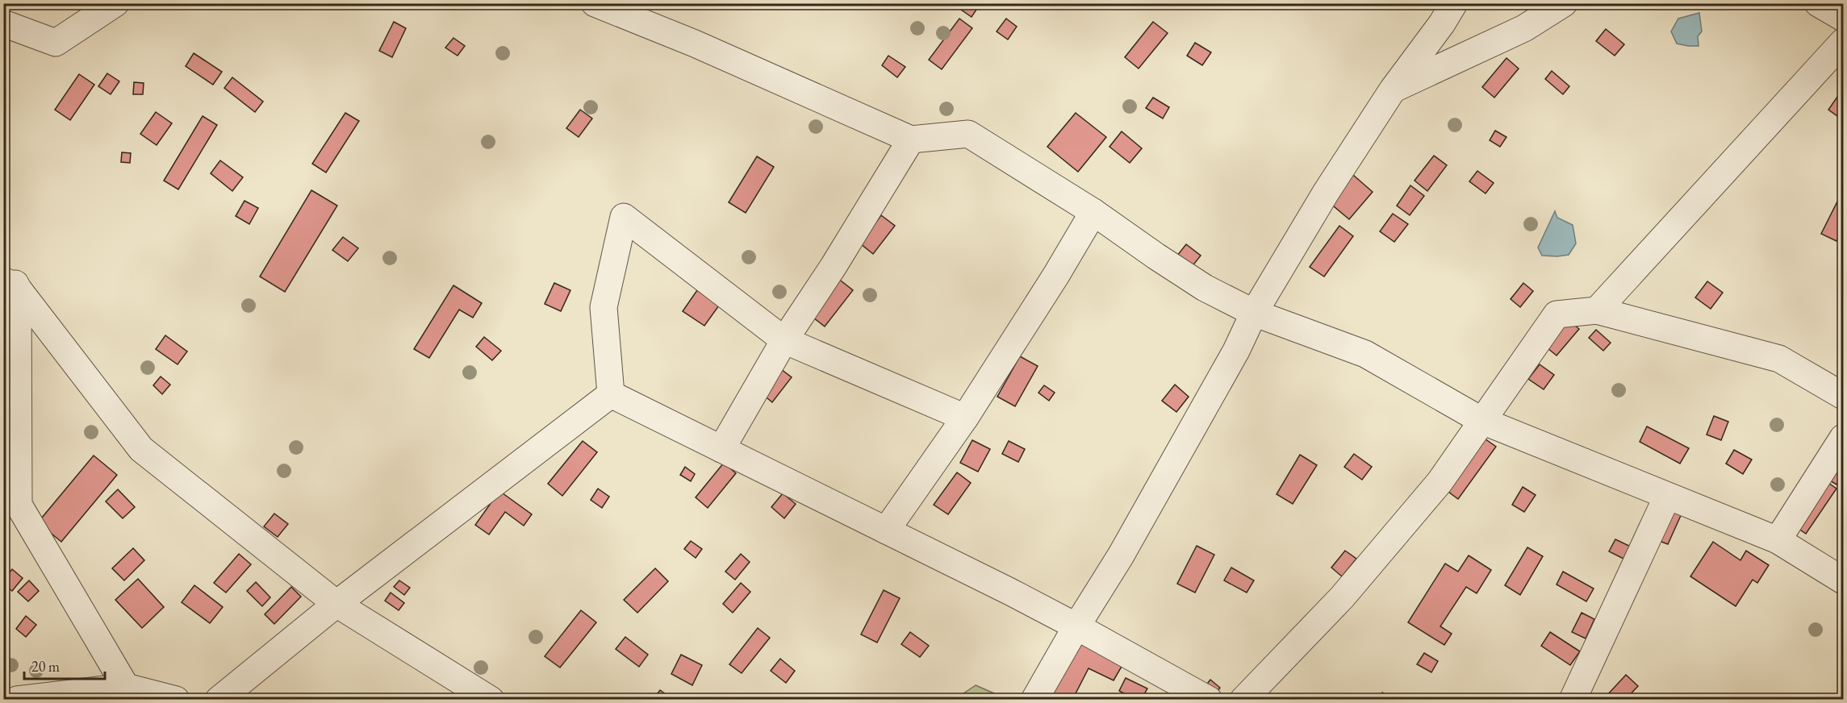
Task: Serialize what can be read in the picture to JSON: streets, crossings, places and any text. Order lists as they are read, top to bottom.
{
  "scale_bar": "20 m"
}
